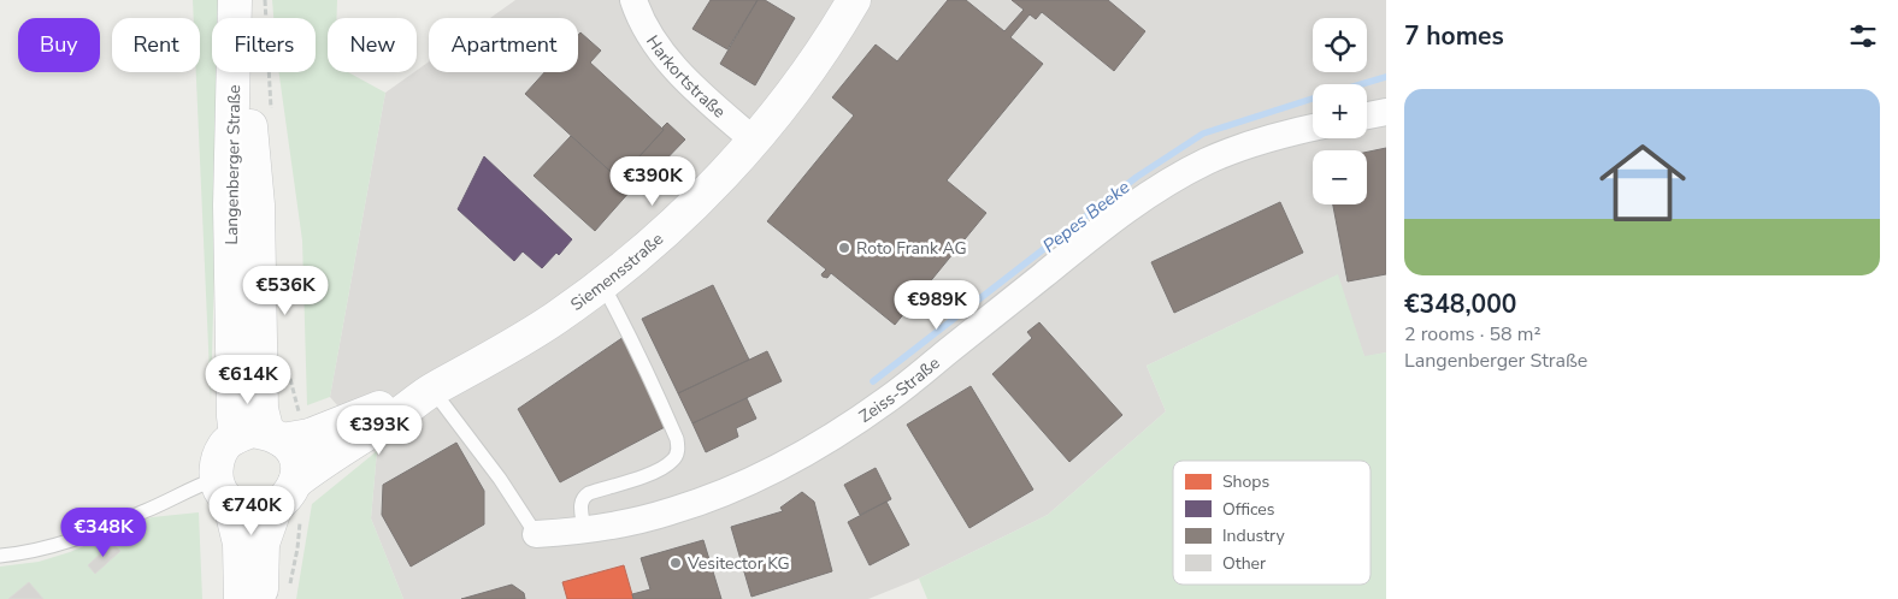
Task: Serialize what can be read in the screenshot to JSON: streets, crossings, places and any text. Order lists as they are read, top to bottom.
{
  "streets": {
    "main road": ["Langenberger Straße", "Siemensstraße"],
    "street": ["Harkortstraße", "Zeiss-Straße"]
  },
  "crossings": [
    ["Harkortstraße", "Siemensstraße"],
    ["Langenberger Straße", "Siemensstraße"]
  ],
  "water": ["Pepes Beeke"],
  "places": ["Roto Frank AG", "Vesitector KG"],
  "legend": [
    "Shops",
    "Offices",
    "Industry",
    "Other"
  ],
  "page": {
    "heading": "7 homes",
    "map_buttons": ["+", "−"],
    "chip": [
      "Buy",
      "Rent",
      "Filters",
      "New",
      "Apartment"
    ],
    "list": [
      {
        "name": "€348,000",
        "note": "2 rooms · 58 m² · Langenberger Straße"
      }
    ],
    "price": [
      "€390K",
      "€536K",
      "€989K",
      "€614K",
      "€393K",
      "€740K",
      "€348K"
    ]
  }
}
